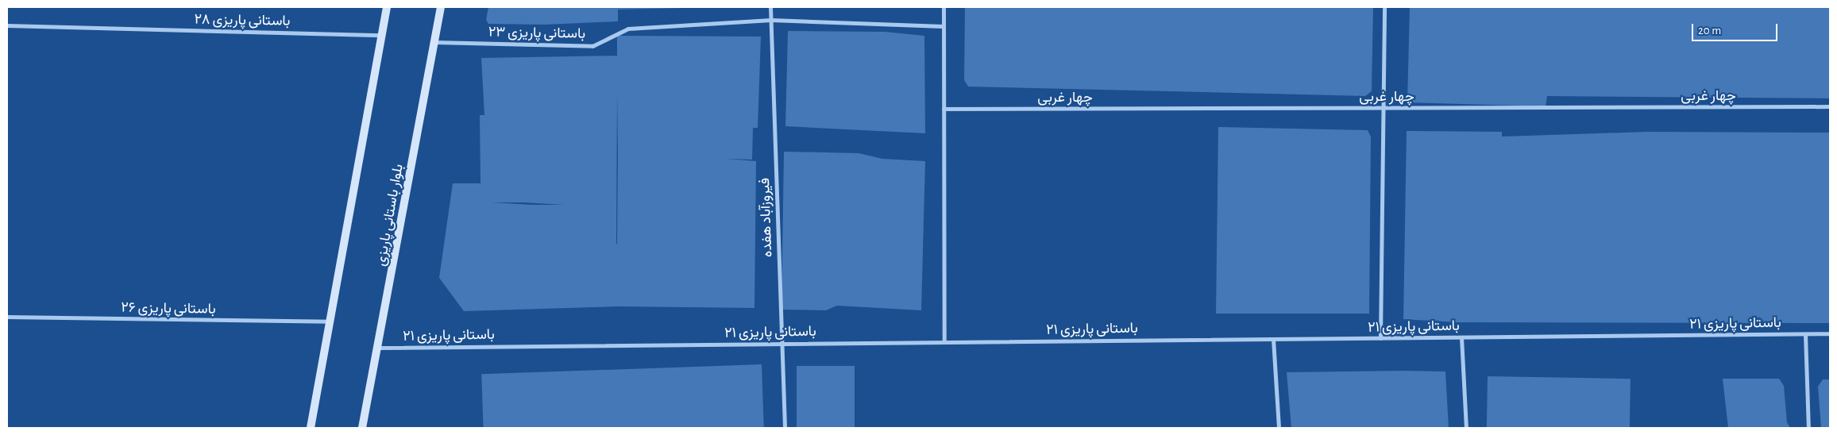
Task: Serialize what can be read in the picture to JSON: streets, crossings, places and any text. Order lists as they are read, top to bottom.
{
  "streets": {
    "main road": ["بلوار باستانی پاریزی"],
    "street": [
      "باستانی پاریزی ۲۸",
      "باستانی پاریزی ۲۳",
      "چهار غربی",
      "فیروزآباد هفده",
      "باستانی پاریزی ۲۶",
      "باستانی پاریزی ۲۱"
    ]
  },
  "crossings": [
    ["باستانی پاریزی ۲۳", "بلوار باستانی پاریزی"],
    ["باستانی پاریزی ۲۳", "فیروزآباد هفده"],
    ["بلوار باستانی پاریزی", "باستانی پاریزی ۲۱"],
    ["فیروزآباد هفده", "باستانی پاریزی ۲۱"]
  ],
  "scale_bar": "20 m"
}
